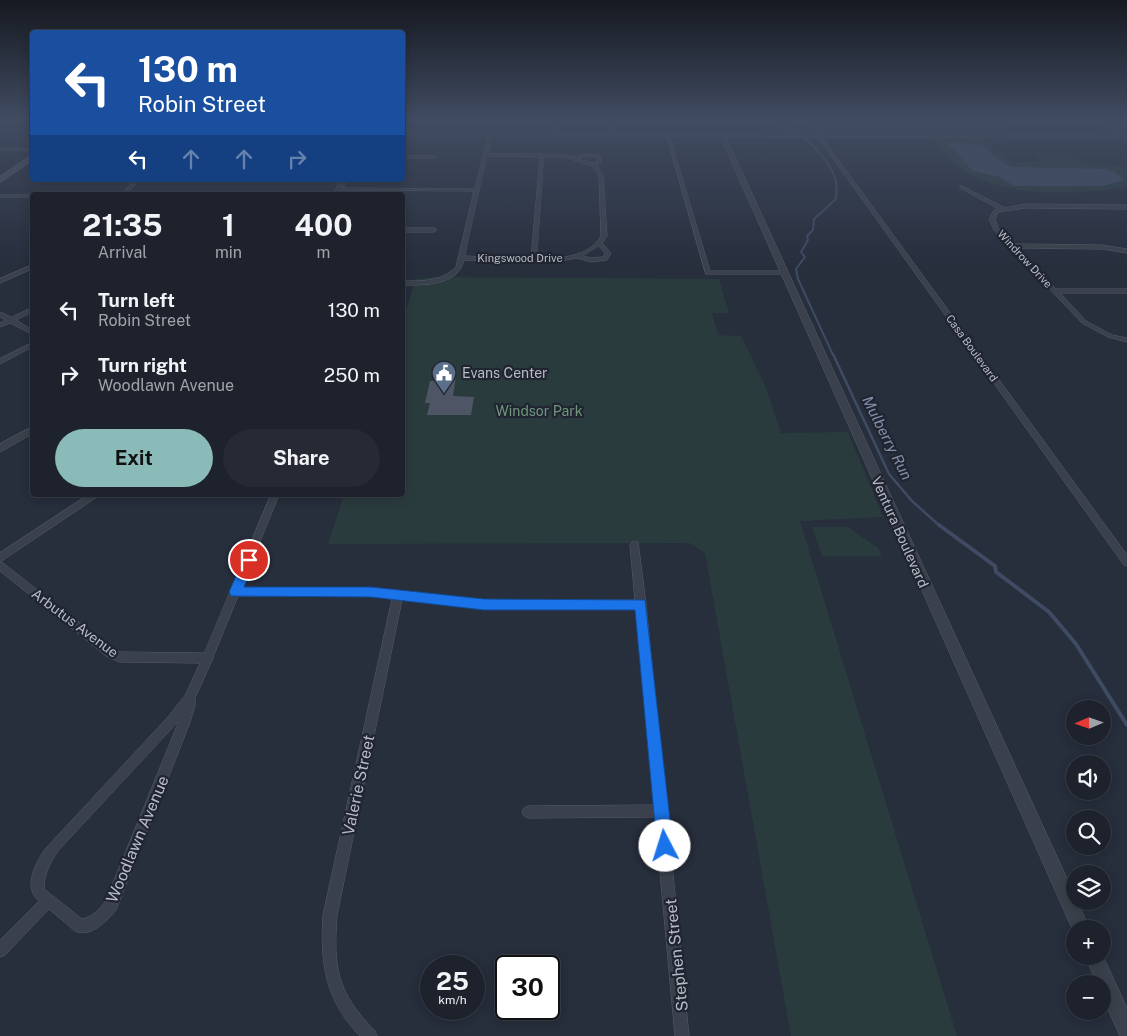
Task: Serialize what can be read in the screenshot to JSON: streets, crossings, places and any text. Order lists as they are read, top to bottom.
{
  "streets": {
    "street": [
      "Kingswood Drive",
      "Windrow Drive",
      "Casa Boulevard",
      "Ventura Boulevard",
      "Arbutus Avenue",
      "Valerie Street",
      "Woodlawn Avenue",
      "Stephen Street"
    ]
  },
  "crossings": [
    ["Arbutus Avenue", "Woodlawn Avenue"]
  ],
  "water": ["Mulberry Run"],
  "parks": ["Windsor Park"],
  "places": {
    "public building": ["Evans Center"]
  },
  "north": "left",
  "page": {
    "turn": ["130 m", "Robin Street"],
    "eta": [
      "21:35",
      "Arrival",
      "1",
      "min",
      "400",
      "m"
    ],
    "list": [
      {
        "name": "Turn left",
        "note": "Robin Street",
        "value": "130 m"
      },
      {
        "name": "Turn right",
        "note": "Woodlawn Avenue",
        "value": "250 m"
      }
    ],
    "buttons": ["Exit", "Share"],
    "map_buttons": ["+", "−"],
    "speed": "25 km/h",
    "limit": "30"
  }
}
